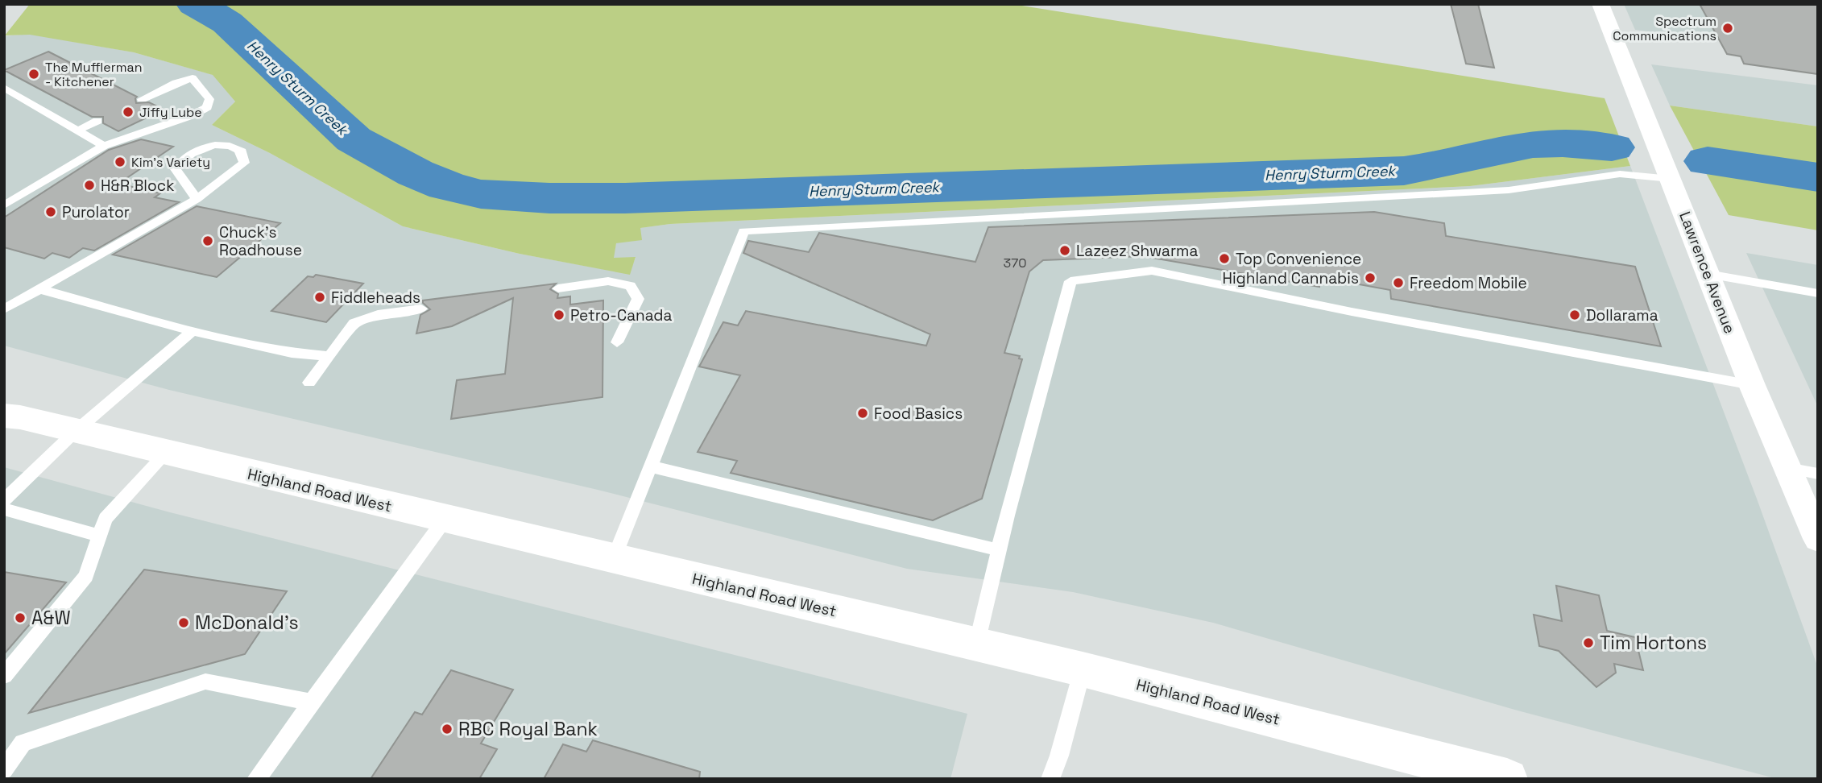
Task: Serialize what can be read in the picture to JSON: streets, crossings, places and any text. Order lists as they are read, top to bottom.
{
  "streets": {
    "main road": ["Highland Road West"],
    "street": ["Lawrence Avenue"]
  },
  "water": ["Henry Sturm Creek"],
  "places": [
    "Spectrum Communications",
    "The Mufflerman - Kitchener",
    "Jiffy Lube",
    "Kim's Variety",
    "H&R Block",
    "Purolator",
    "Chuck's Roadhouse",
    "Lazeez Shwarma",
    "Top Convenience",
    "Highland Cannabis",
    "Freedom Mobile",
    "Fiddleheads",
    "Petro-Canada",
    "Dollarama",
    "Food Basics",
    "A&W",
    "McDonald's",
    "Tim Hortons",
    "RBC Royal Bank"
  ],
  "house_numbers": ["370"]
}
